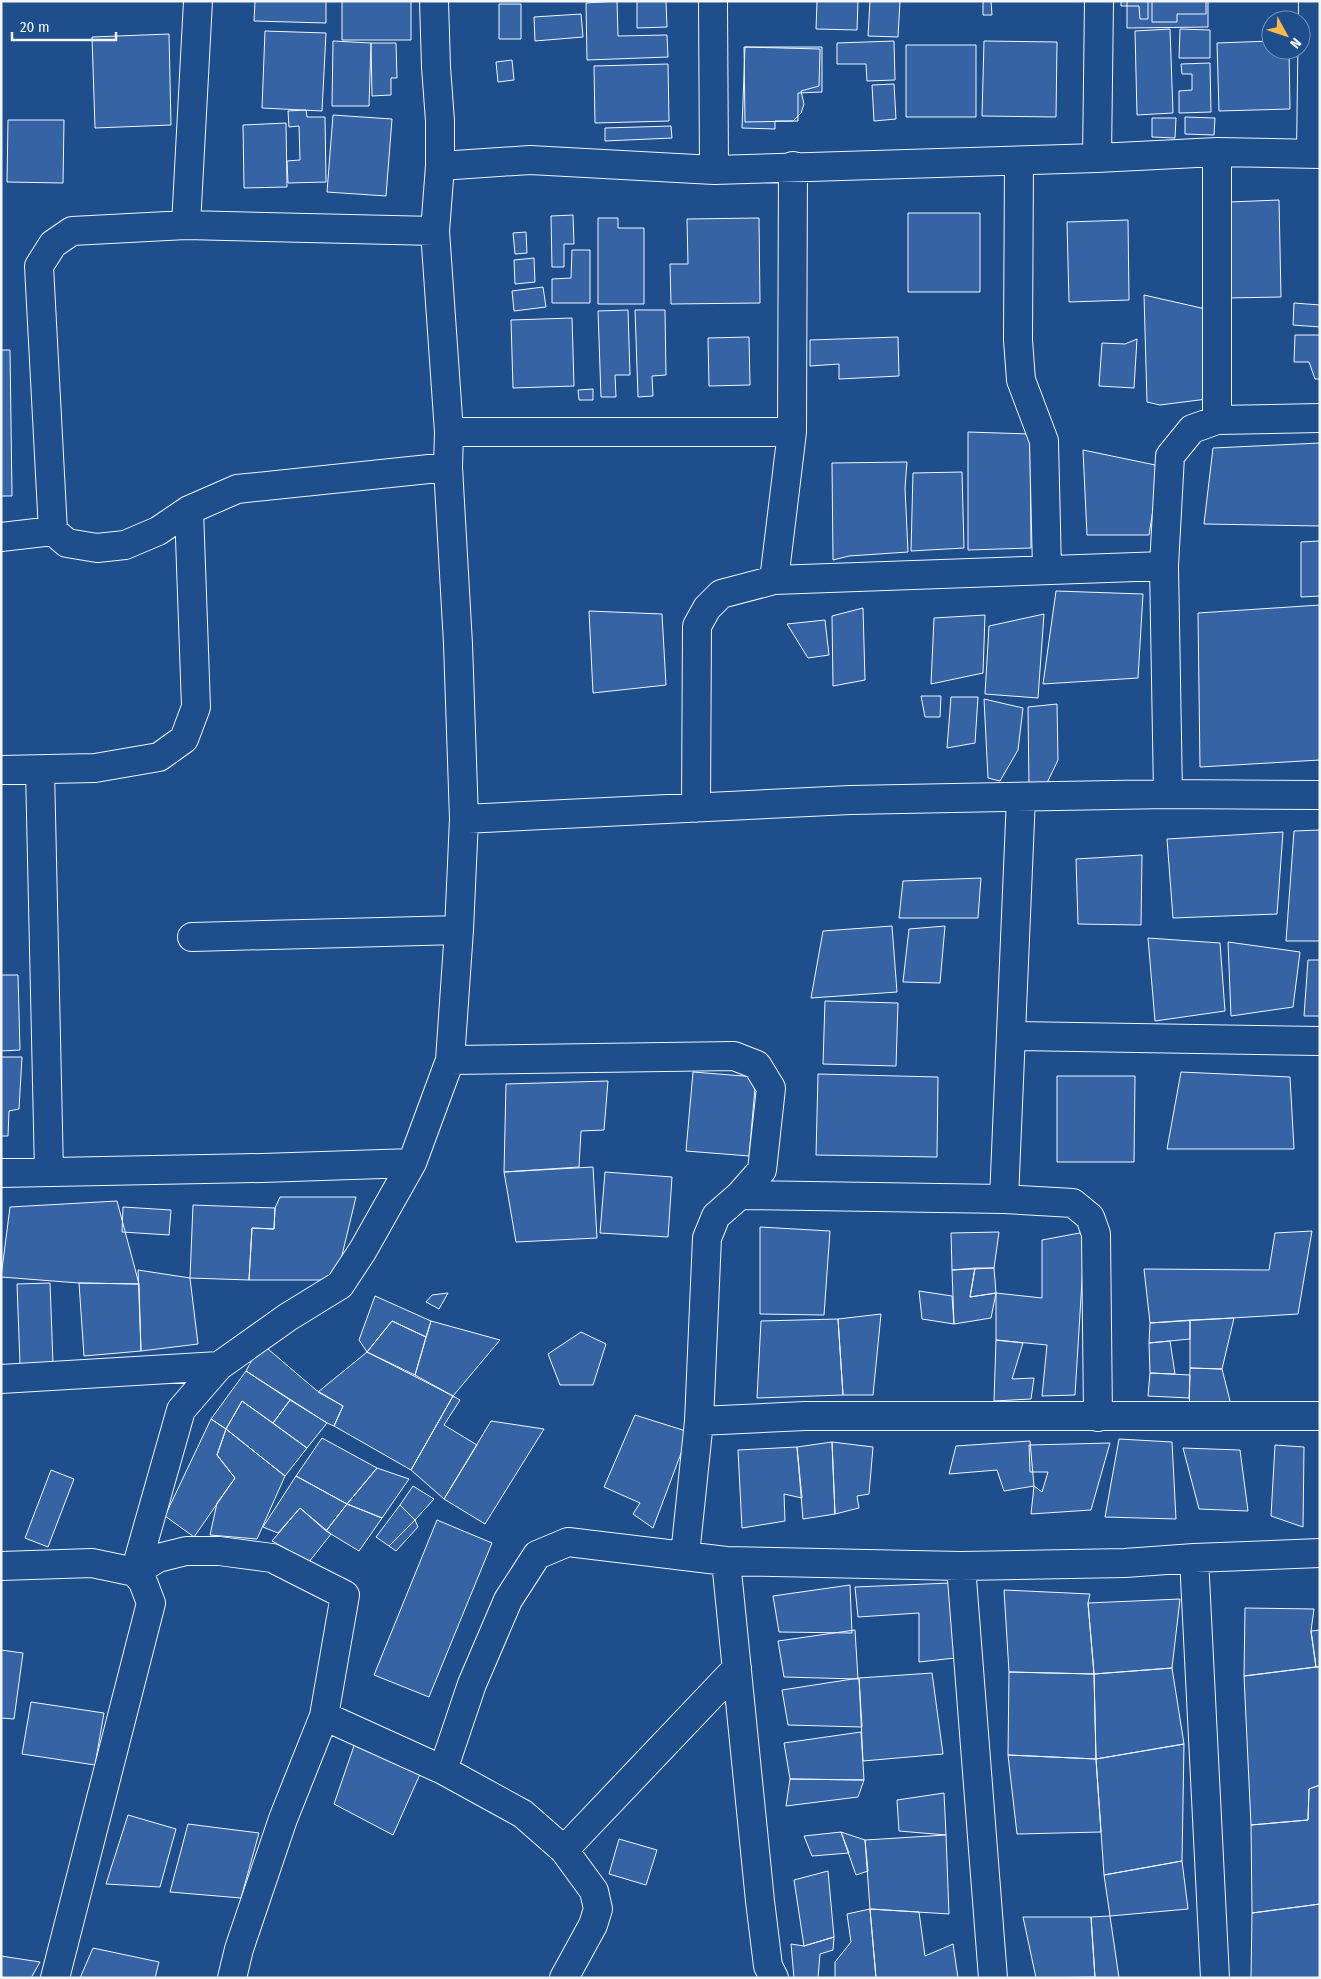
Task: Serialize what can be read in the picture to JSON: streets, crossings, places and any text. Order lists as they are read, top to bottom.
{
  "scale_bar": "20 m",
  "north": "bottom right"
}
